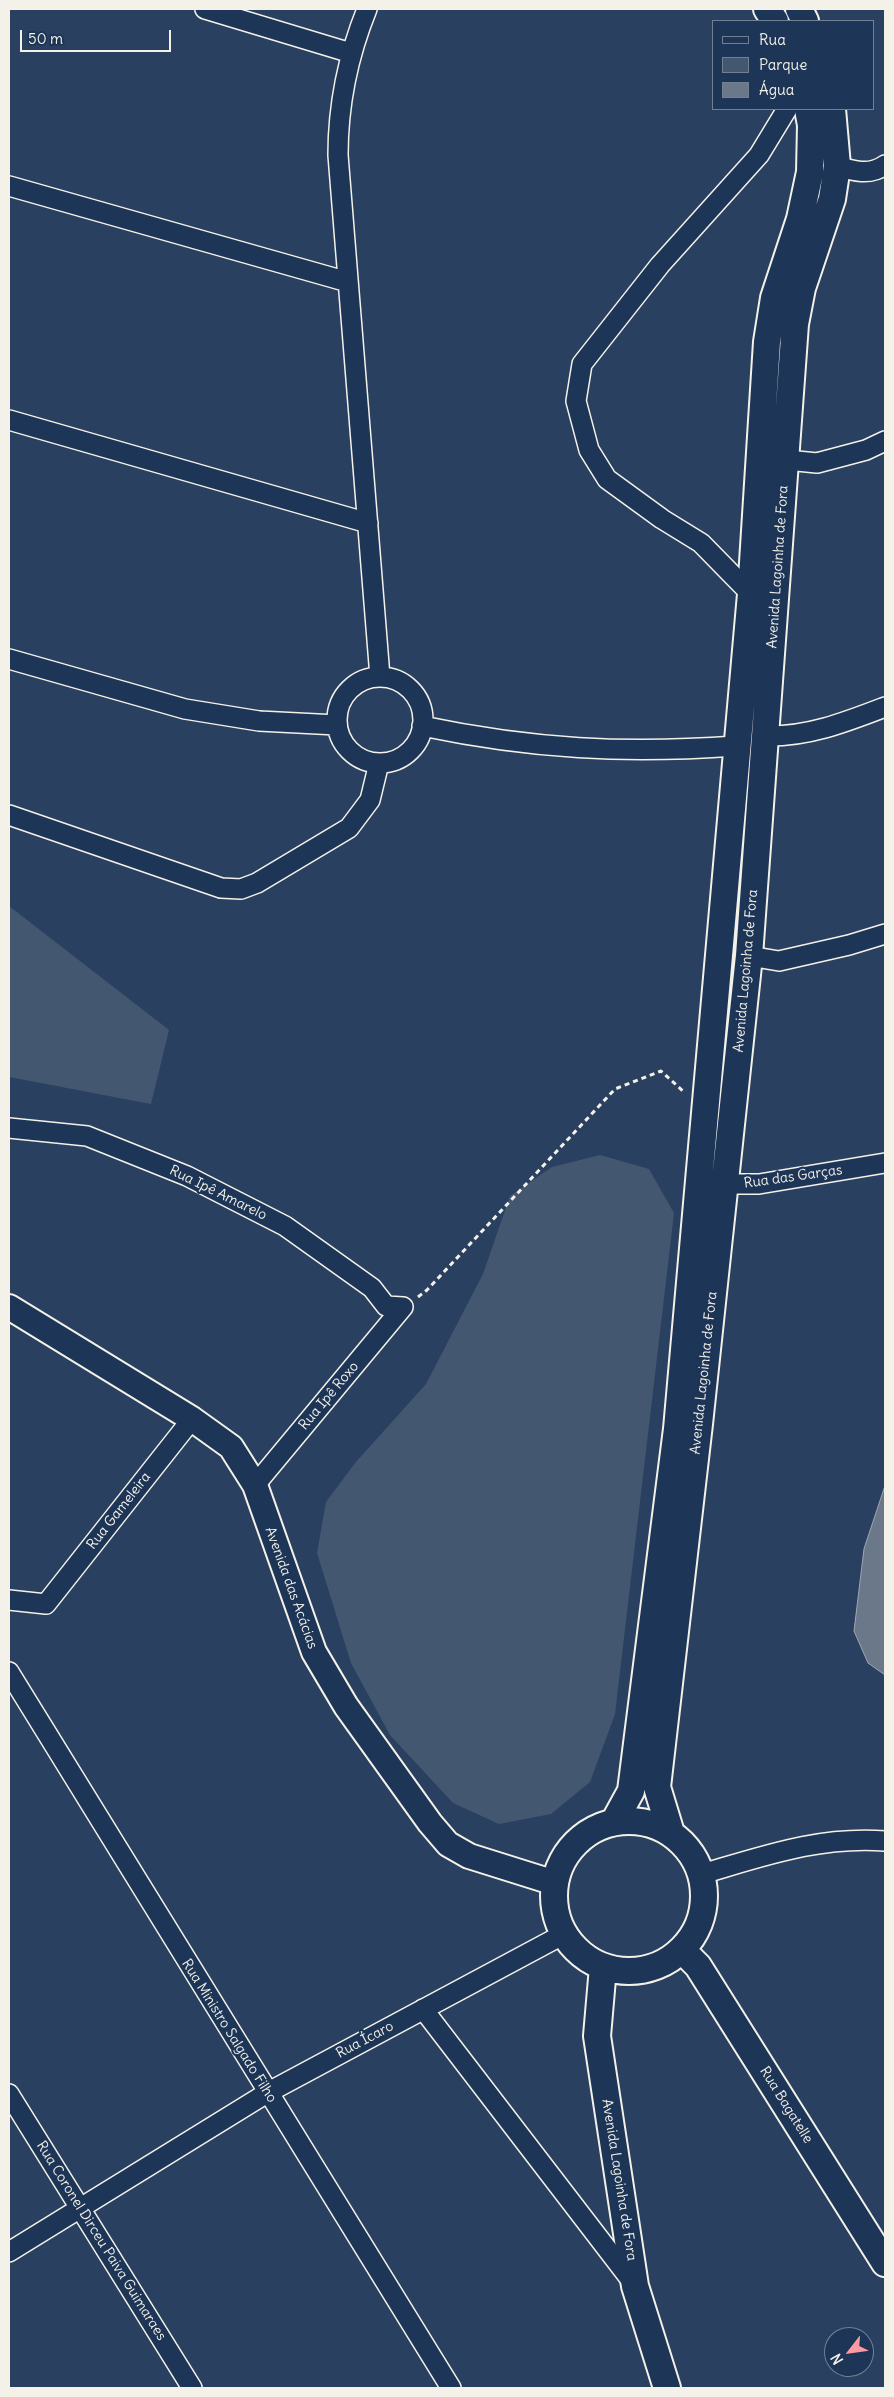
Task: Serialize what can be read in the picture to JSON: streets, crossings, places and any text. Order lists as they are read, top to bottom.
{
  "streets": {
    "main road": ["Avenida Lagoinha de Fora", "Rua Bagatelle"],
    "street": [
      "Rua das Garças",
      "Rua Ipê Amarelo",
      "Rua Ipê Roxo",
      "Rua Gameleira",
      "Avenida das Acácias",
      "Rua Ministro Salgado Filho",
      "Rua Ícaro",
      "Rua Coronel Dirceu Paiva Guimaraes"
    ]
  },
  "crossings": [
    ["Avenida Lagoinha de Fora", "Rua das Garças"],
    ["Avenida Lagoinha de Fora", "Avenida das Acácias"],
    ["Avenida Lagoinha de Fora", "Rua Ícaro"],
    ["Avenida Lagoinha de Fora", "Rua Bagatelle"],
    ["Rua Ipê Amarelo", "Rua Ipê Roxo"],
    ["Rua Ipê Roxo", "Avenida das Acácias"],
    ["Rua Gameleira", "Avenida das Acácias"],
    ["Avenida das Acácias", "Rua Ícaro"],
    ["Avenida das Acácias", "Rua Bagatelle"],
    ["Rua Ministro Salgado Filho", "Rua Ícaro"],
    ["Rua Ícaro", "Rua Bagatelle"],
    ["Rua Ícaro", "Rua Coronel Dirceu Paiva Guimaraes"]
  ],
  "legend": ["Rua", "Parque", "Água"],
  "scale_bar": "50 m",
  "north": "bottom left"
}
